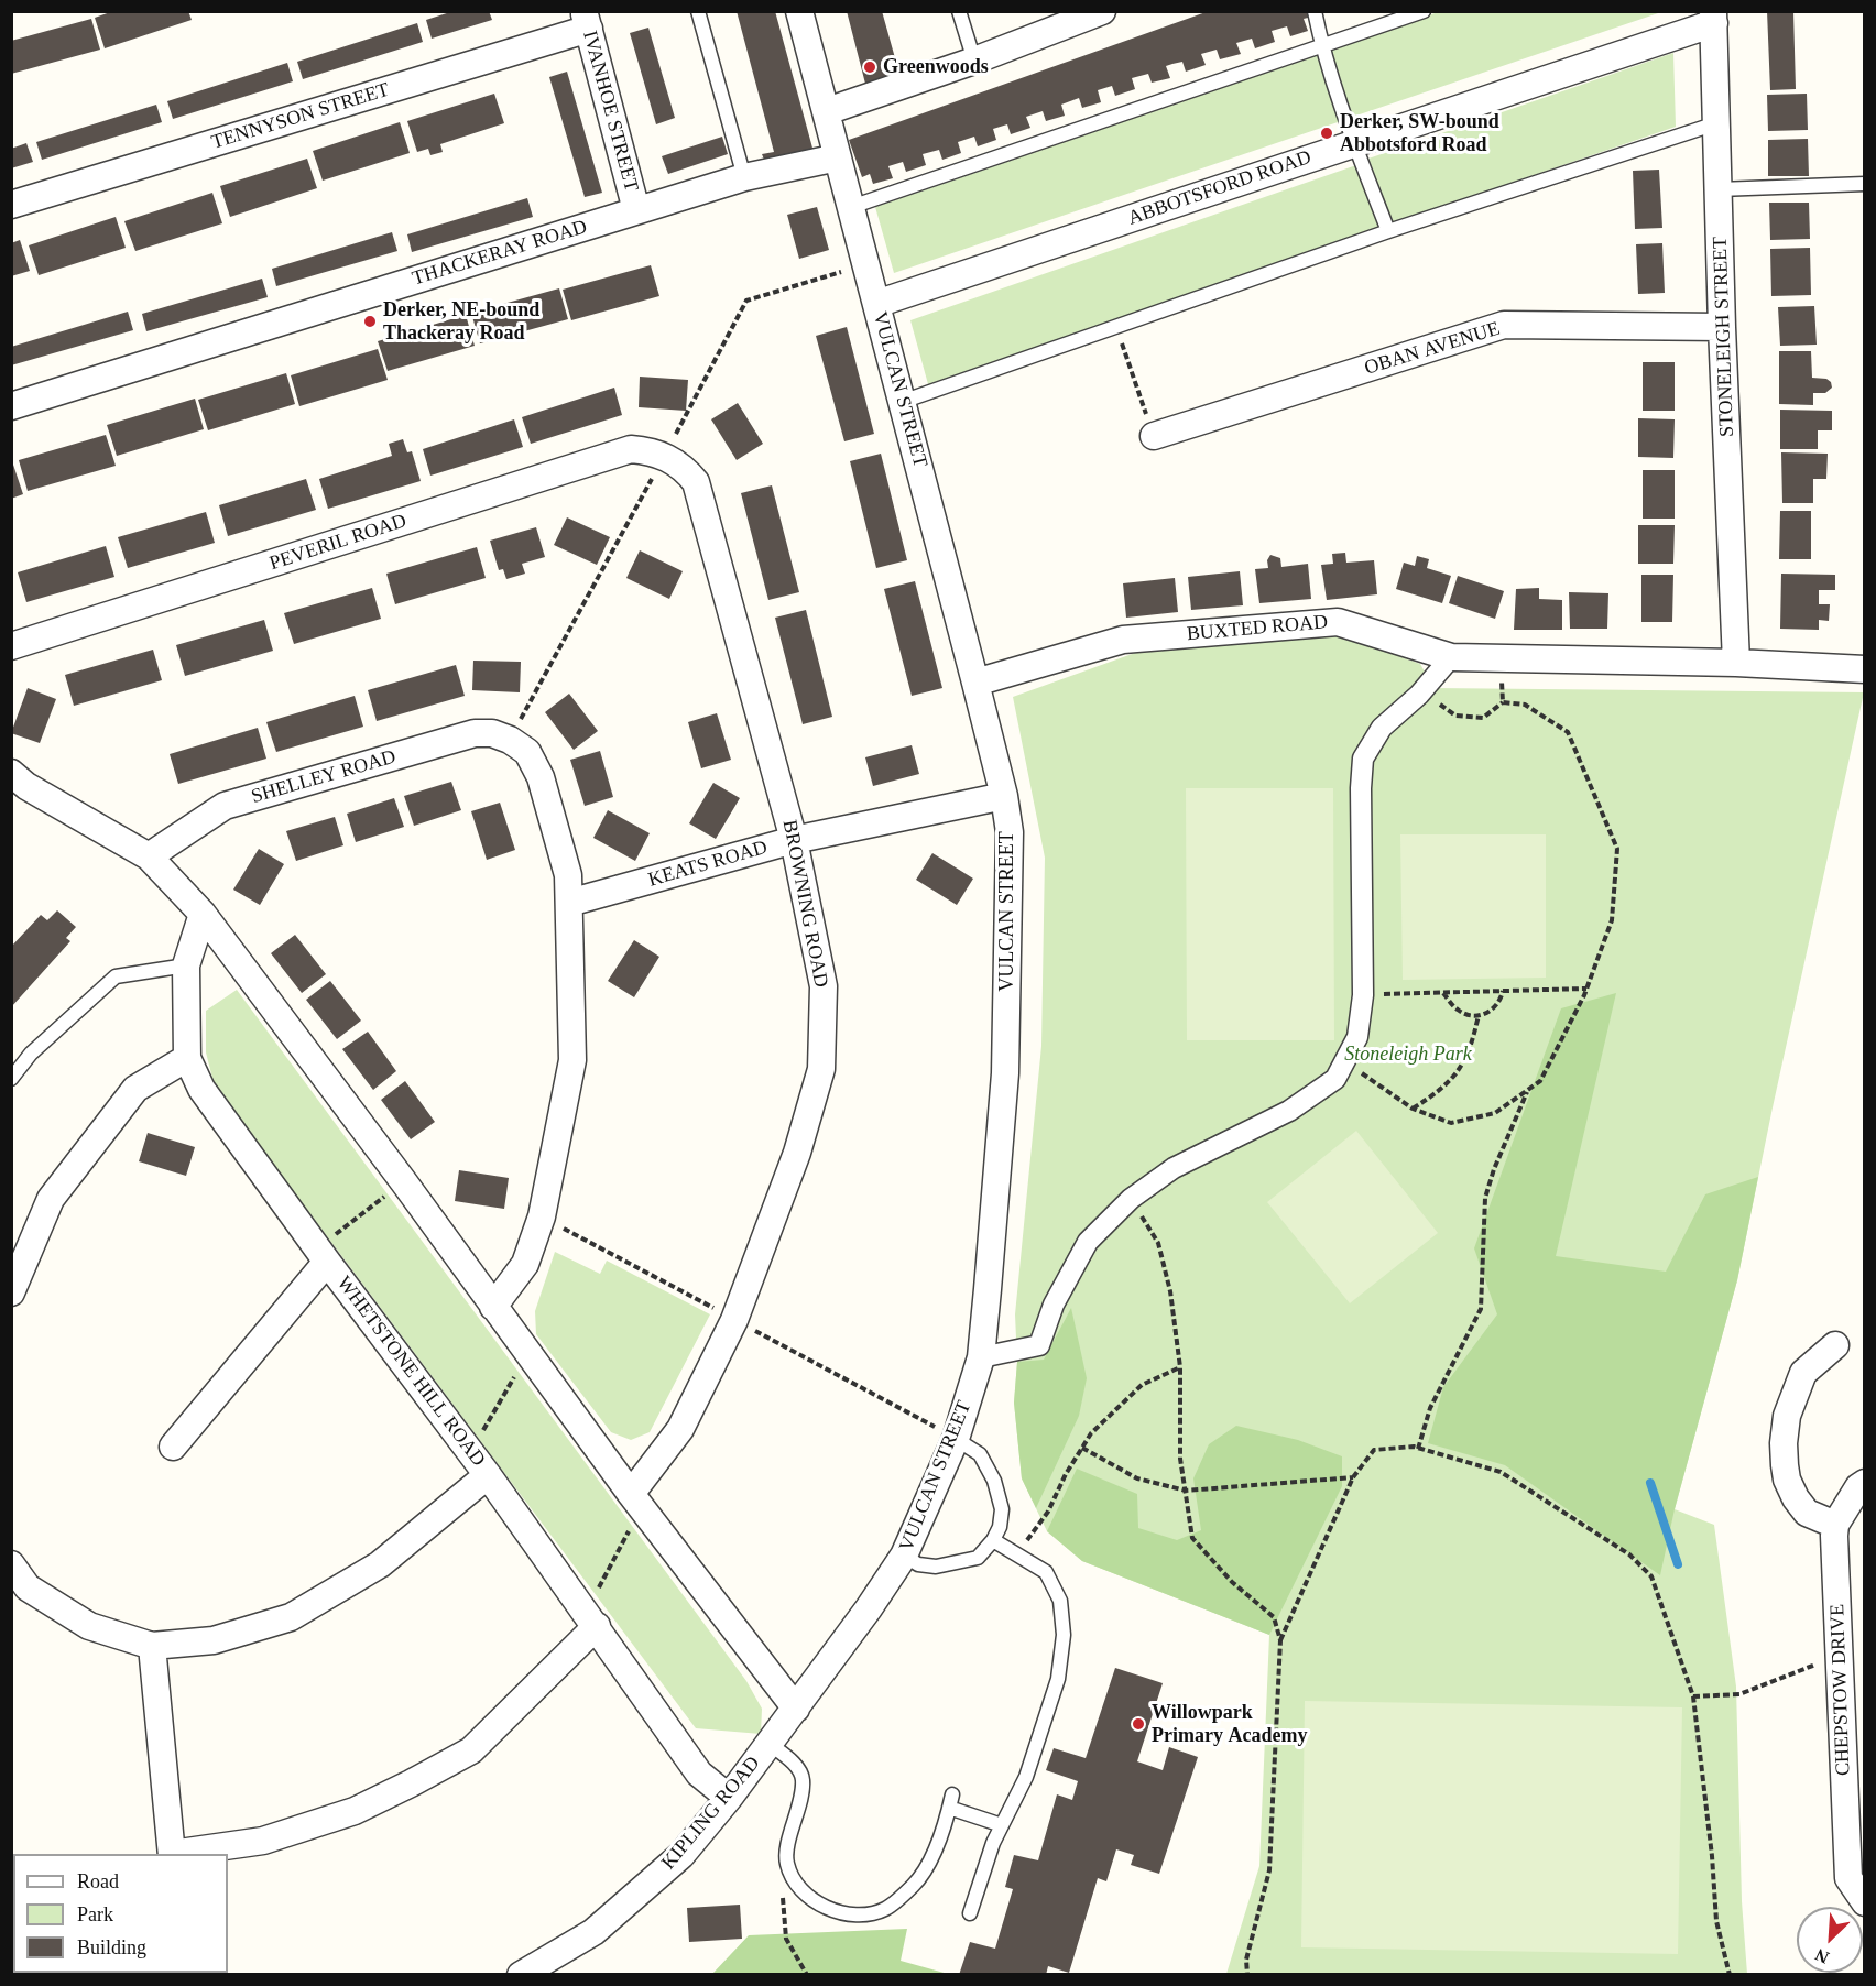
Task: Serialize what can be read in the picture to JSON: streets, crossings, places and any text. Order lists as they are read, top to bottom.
{
  "streets": {
    "street": [
      "IVANHOE STREET",
      "TENNYSON STREET",
      "ABBOTSFORD ROAD",
      "THACKERAY ROAD",
      "STONELEIGH STREET",
      "OBAN AVENUE",
      "VULCAN STREET",
      "PEVERIL ROAD",
      "BUXTED ROAD",
      "SHELLEY ROAD",
      "KEATS ROAD",
      "BROWNING ROAD",
      "WHETSTONE HILL ROAD",
      "CHEPSTOW DRIVE",
      "KIPLING ROAD"
    ]
  },
  "crossings": [
    ["IVANHOE STREET", "TENNYSON STREET"],
    ["IVANHOE STREET", "THACKERAY ROAD"],
    ["ABBOTSFORD ROAD", "STONELEIGH STREET"],
    ["ABBOTSFORD ROAD", "VULCAN STREET"],
    ["THACKERAY ROAD", "VULCAN STREET"],
    ["STONELEIGH STREET", "OBAN AVENUE"],
    ["STONELEIGH STREET", "BUXTED ROAD"],
    ["VULCAN STREET", "BUXTED ROAD"],
    ["VULCAN STREET", "KEATS ROAD"],
    ["VULCAN STREET", "KIPLING ROAD"],
    ["PEVERIL ROAD", "BROWNING ROAD"],
    ["SHELLEY ROAD", "KEATS ROAD"],
    ["KEATS ROAD", "BROWNING ROAD"],
    ["WHETSTONE HILL ROAD", "KIPLING ROAD"]
  ],
  "parks": ["Stoneleigh Park"],
  "places": [
    "Greenwoods",
    "Derker, SW-bound Abbotsford Road",
    "Derker, NE-bound Thackeray Road",
    "Willowpark Primary Academy"
  ],
  "legend": ["Road", "Park", "Building"],
  "north": "bottom left"
}
